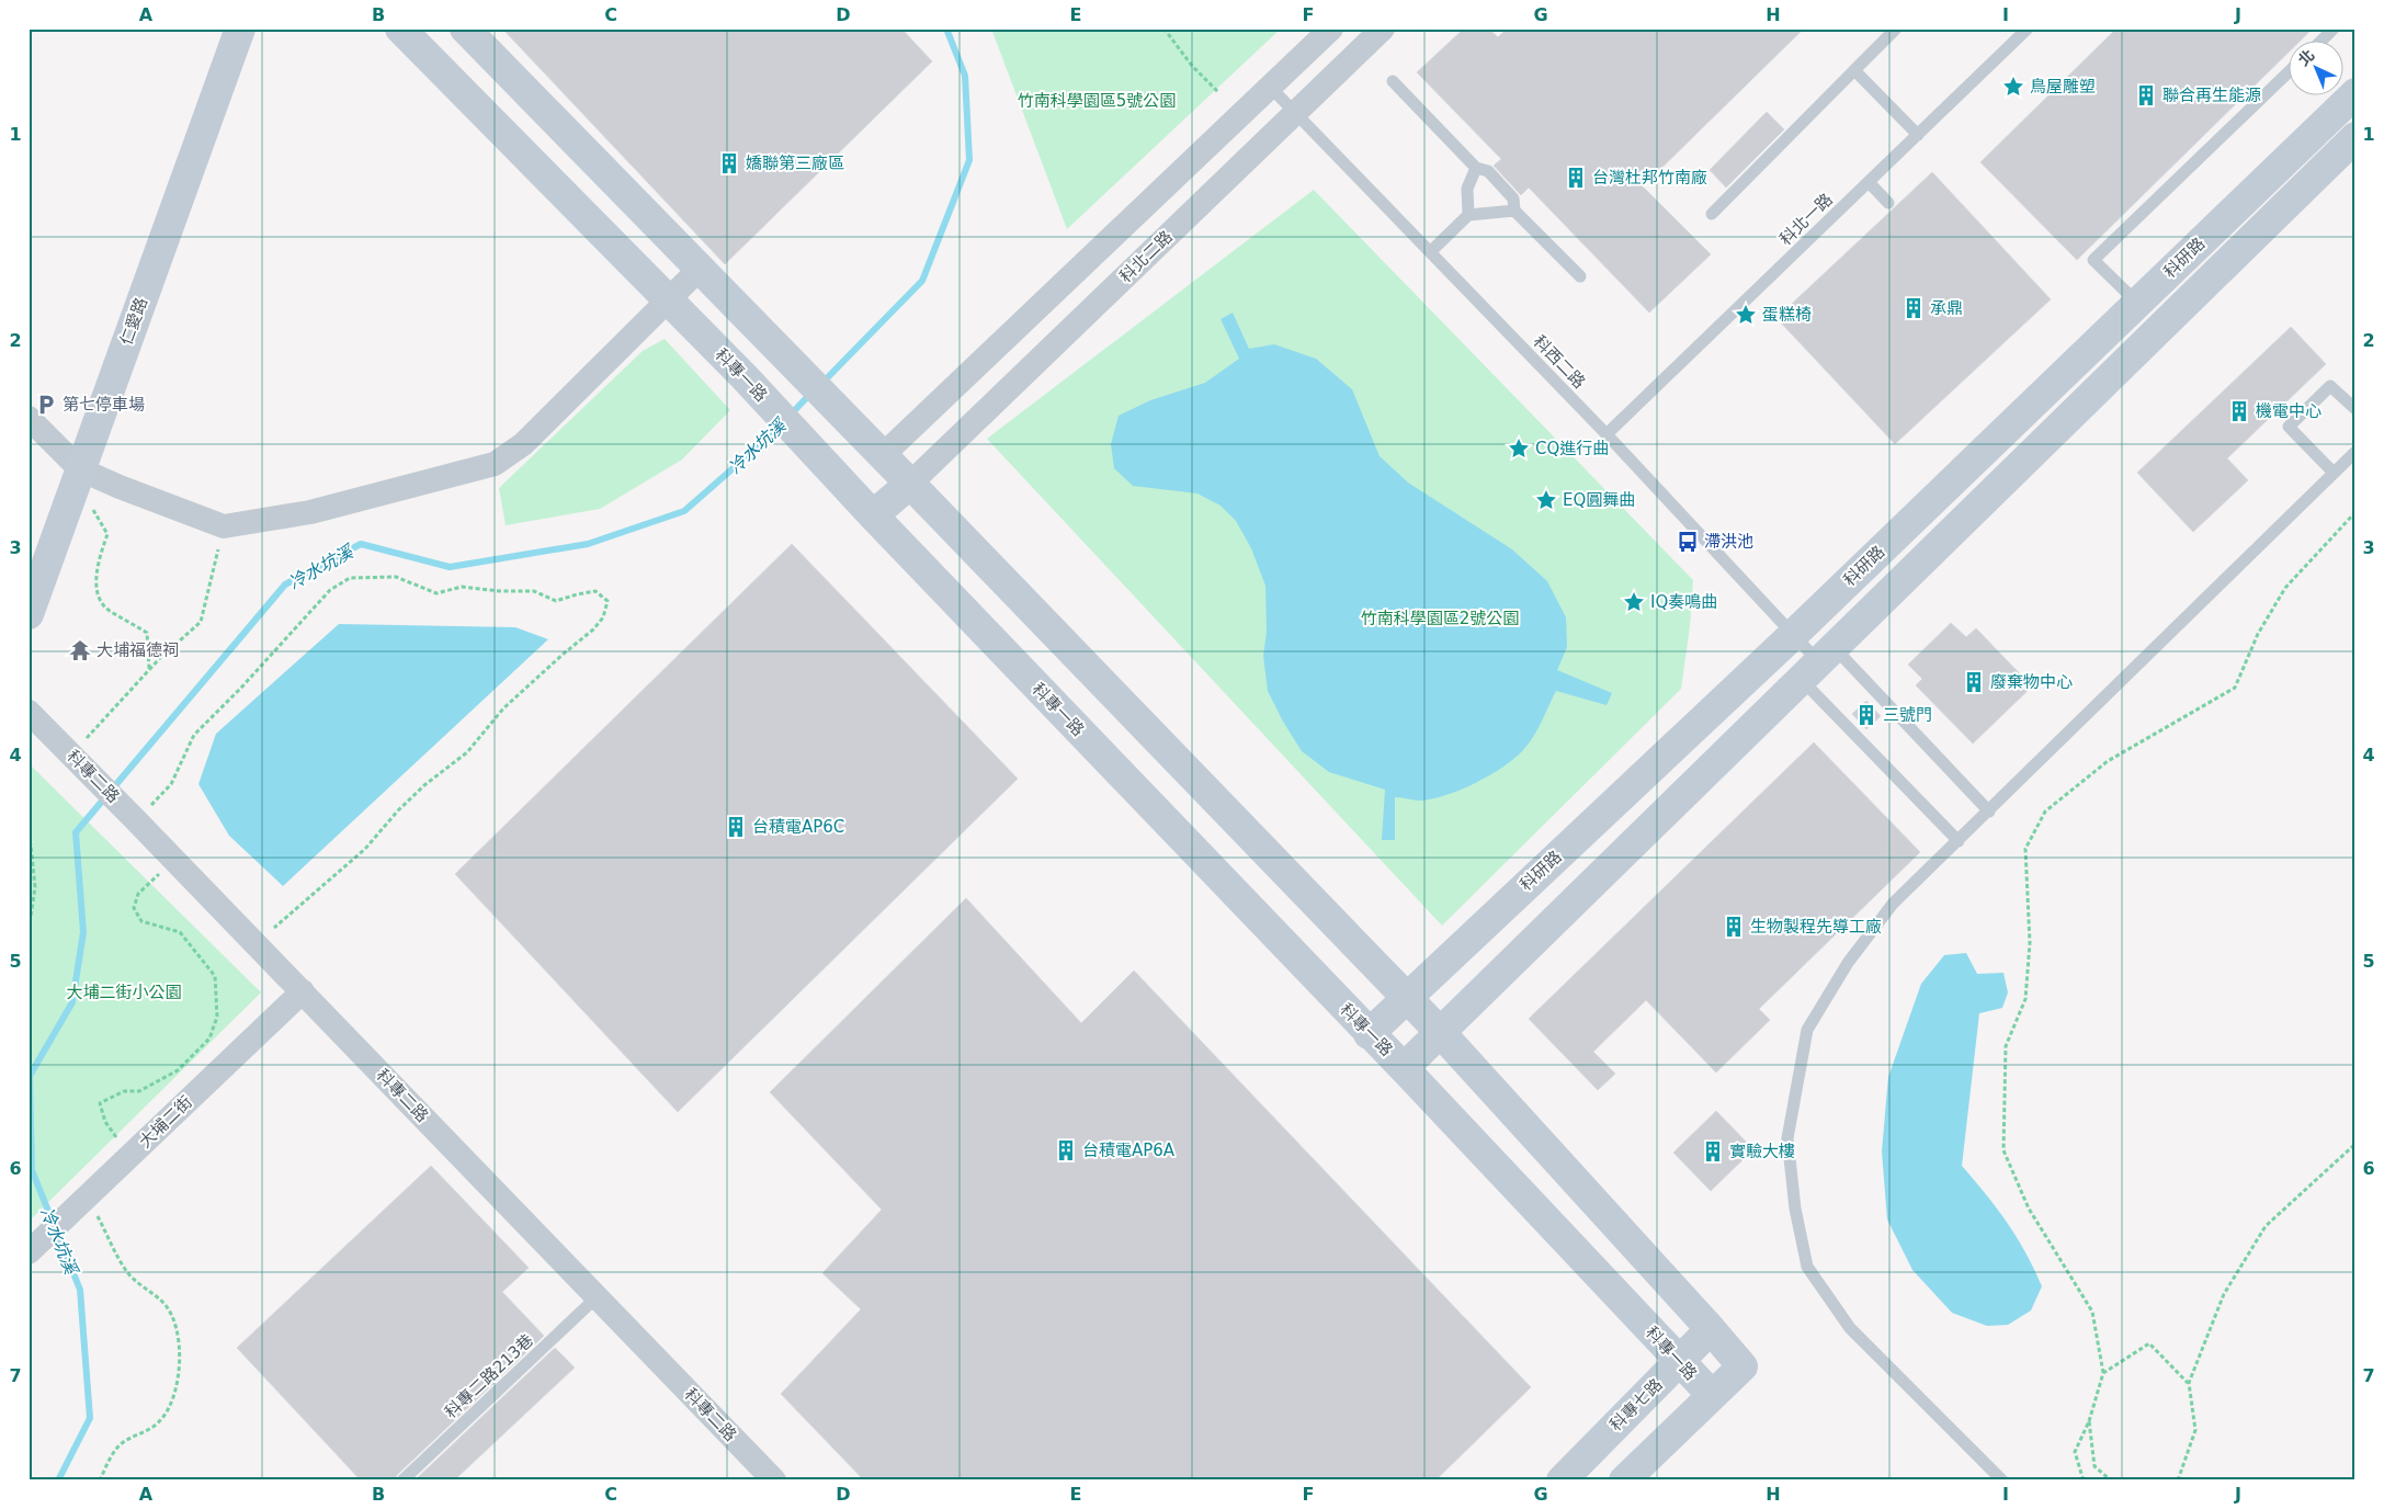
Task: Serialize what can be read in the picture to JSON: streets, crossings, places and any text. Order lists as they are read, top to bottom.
{
  "streets": {
    "street": [
      "科北二路",
      "科研路",
      "仁愛路",
      "科專一路",
      "科專二路",
      "大埔二街",
      "科專七路"
    ],
    "lane": ["科北一路", "科西二路", "科專二路213巷"]
  },
  "crossings": [
    ["科北一路", "科西二路"],
    ["科北二路", "科西二路"],
    ["科研路", "科西二路"],
    ["科研路", "科專一路"],
    ["科專一路", "科專七路"],
    ["科專二路", "大埔二街"],
    ["科專二路", "科專二路213巷"]
  ],
  "water": ["冷水坑溪"],
  "parks": ["竹南科學園區5號公園", "竹南科學園區2號公園", "大埔二街小公園"],
  "places": {
    "place": [
      "鳥屋雕塑",
      "蛋糕椅",
      "CQ進行曲",
      "EQ圓舞曲",
      "IQ奏鳴曲"
    ],
    "building": [
      "聯合再生能源",
      "嬌聯第三廠區",
      "台灣杜邦竹南廠",
      "承鼎",
      "機電中心",
      "廢棄物中心",
      "三號門",
      "台積電AP6C",
      "生物製程先導工廠",
      "台積電AP6A",
      "實驗大樓"
    ],
    "parking": ["第七停車場"],
    "bus stop": ["滯洪池"],
    "temple": ["大埔福德祠"]
  },
  "north": "top left",
  "grid": {
    "columns": [
      "A",
      "B",
      "C",
      "D",
      "E",
      "F",
      "G",
      "H",
      "I",
      "J"
    ],
    "rows": [
      "1",
      "2",
      "3",
      "4",
      "5",
      "6",
      "7"
    ]
  }
}
